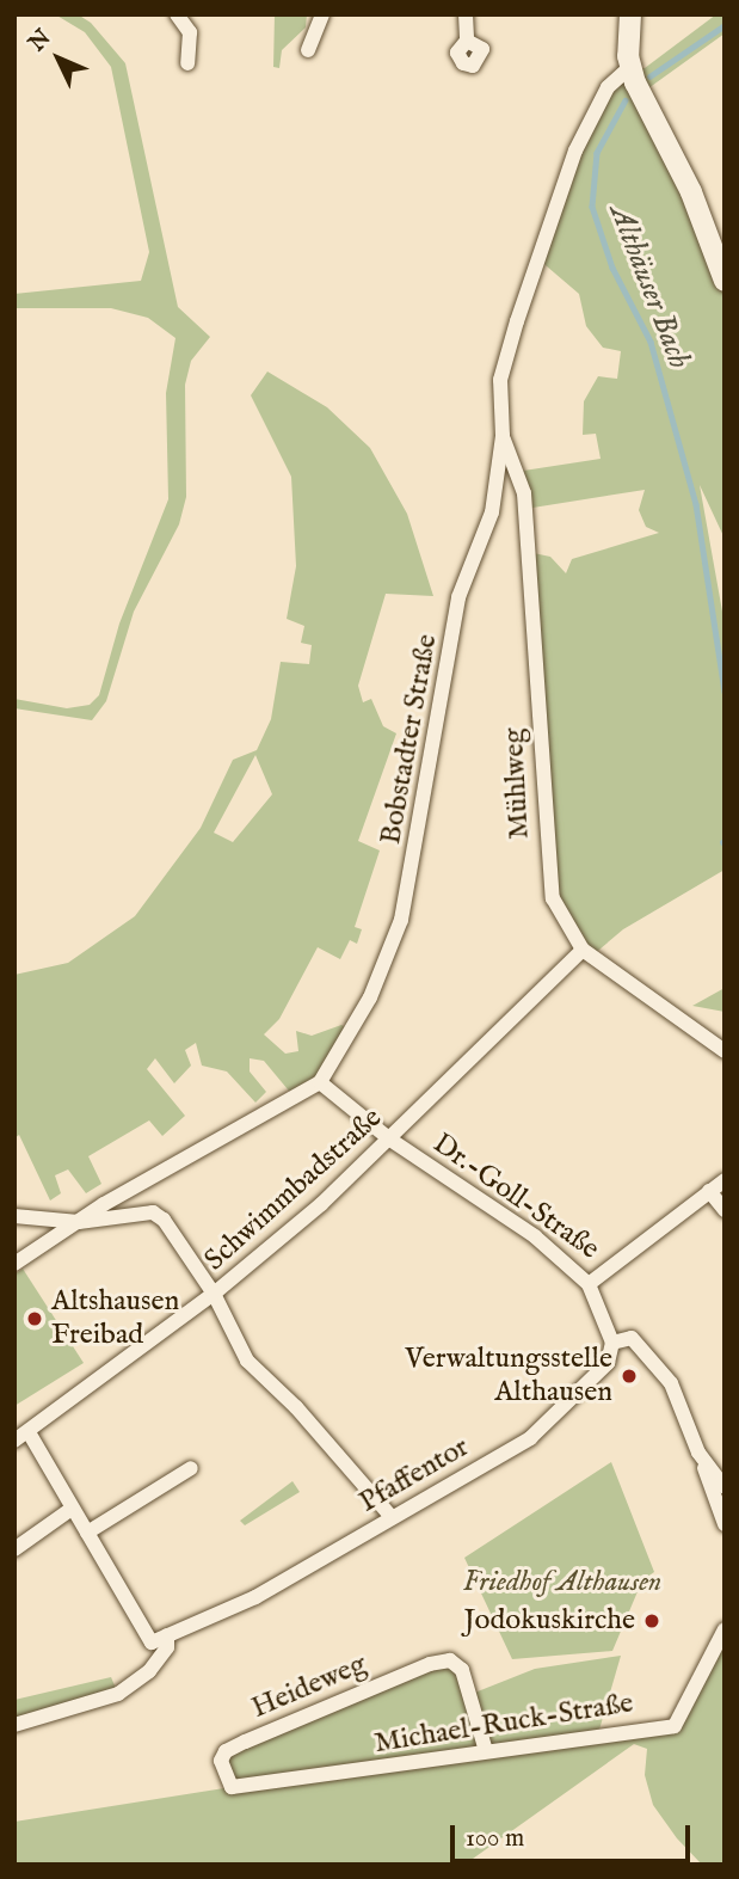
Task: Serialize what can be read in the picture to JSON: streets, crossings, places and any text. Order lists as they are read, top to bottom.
{
  "streets": {
    "street": [
      "Bobstadter Straße",
      "Mühlweg",
      "Schwimmbadstraße",
      "Dr.-Goll-Straße",
      "Pfaffentor",
      "Heideweg",
      "Michael-Ruck-Straße"
    ]
  },
  "crossings": [
    ["Bobstadter Straße", "Mühlweg"],
    ["Bobstadter Straße", "Dr.-Goll-Straße"],
    ["Mühlweg", "Schwimmbadstraße"],
    ["Schwimmbadstraße", "Dr.-Goll-Straße"],
    ["Heideweg", "Michael-Ruck-Straße"]
  ],
  "water": ["Althäuser Bach"],
  "parks": ["Friedhof Althausen"],
  "places": ["Altshausen Freibad", "Verwaltungsstelle Althausen", "Jodokuskirche"],
  "scale_bar": "100 m",
  "north": "top left"
}
